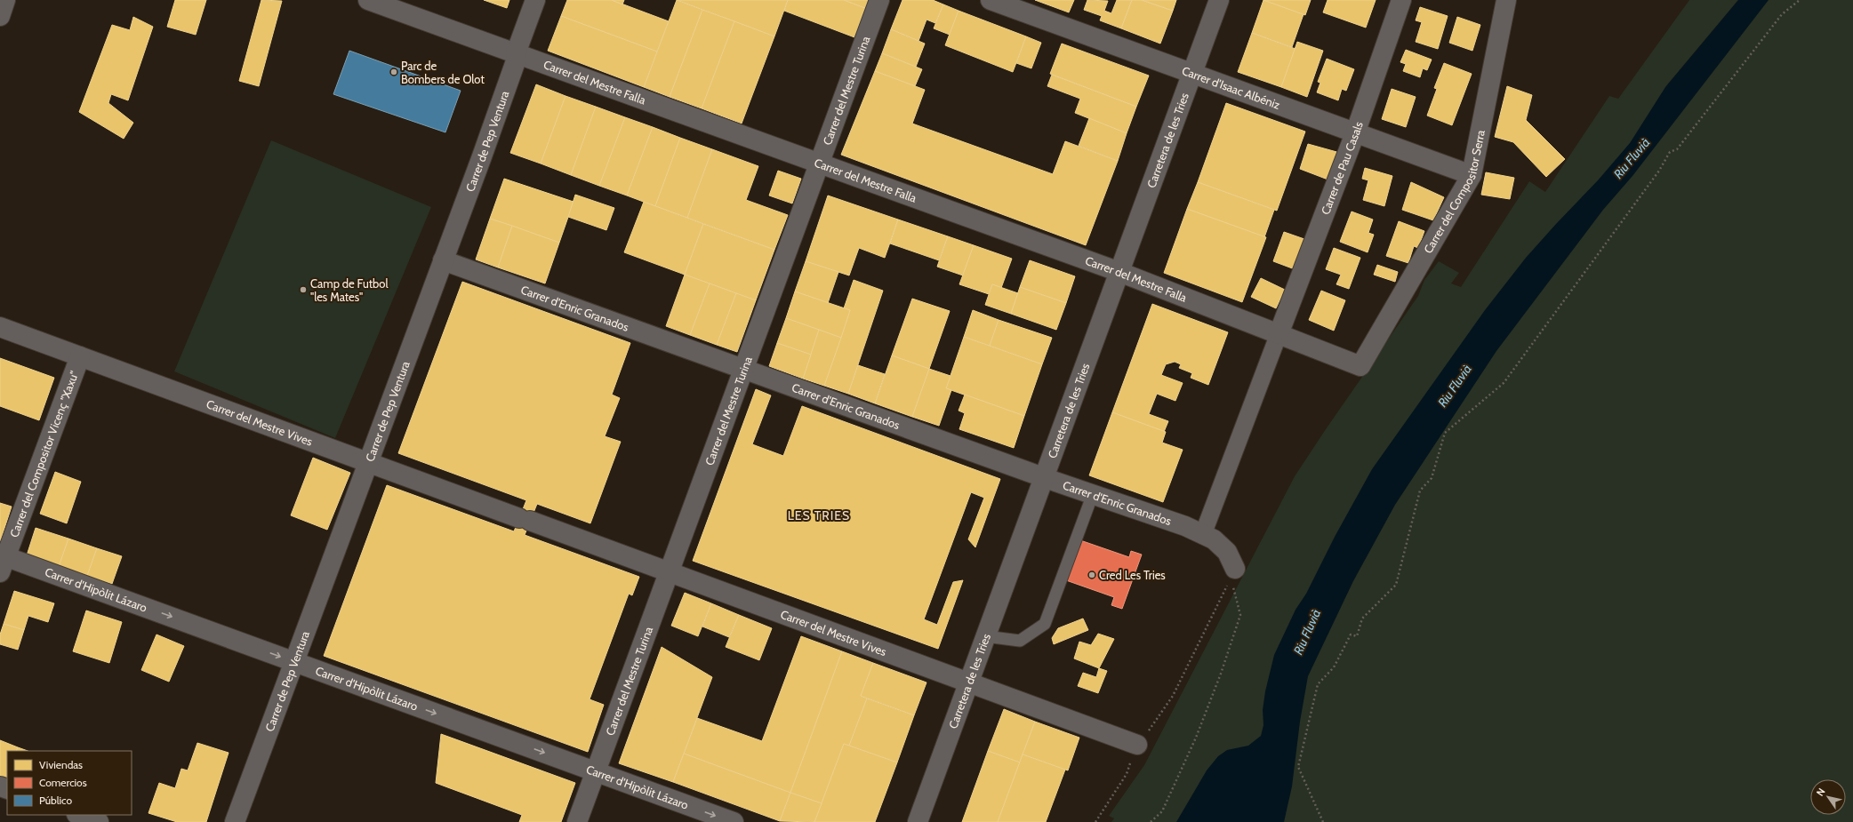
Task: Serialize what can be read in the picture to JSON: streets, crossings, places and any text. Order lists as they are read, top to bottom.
{
  "streets": {
    "street": [
      "Carrer del Mestre Falla",
      "Carrer d'Isaac Albéniz",
      "Carrer del Mestre Turina",
      "Carretera de les Tries",
      "Carrer de Pep Ventura",
      "Carrer de Pau Casals",
      "Carrer del Compositor Serra",
      "Carrer d'Enric Granados",
      "Carrer del Mestre Vives",
      "Carrer del Compositor Vicenç \"Xaxu\"",
      "Carrer d'Hipòlit Lázaro"
    ]
  },
  "crossings": [
    ["Carrer del Mestre Falla", "Carrer del Mestre Turina"],
    ["Carrer del Mestre Falla", "Carretera de les Tries"],
    ["Carrer del Mestre Falla", "Carrer de Pep Ventura"],
    ["Carrer del Mestre Falla", "Carrer de Pau Casals"],
    ["Carrer del Mestre Falla", "Carrer del Compositor Serra"],
    ["Carrer d'Isaac Albéniz", "Carretera de les Tries"],
    ["Carrer d'Isaac Albéniz", "Carrer de Pau Casals"],
    ["Carrer d'Isaac Albéniz", "Carrer del Compositor Serra"],
    ["Carrer del Mestre Turina", "Carrer d'Enric Granados"],
    ["Carrer del Mestre Turina", "Carrer del Mestre Vives"],
    ["Carrer del Mestre Turina", "Carrer d'Hipòlit Lázaro"],
    ["Carretera de les Tries", "Carrer d'Enric Granados"],
    ["Carretera de les Tries", "Carrer del Mestre Vives"],
    ["Carrer de Pep Ventura", "Carrer d'Enric Granados"],
    ["Carrer de Pep Ventura", "Carrer del Mestre Vives"],
    ["Carrer de Pep Ventura", "Carrer d'Hipòlit Lázaro"],
    ["Carrer del Mestre Vives", "Carrer del Compositor Vicenç \"Xaxu\""],
    ["Carrer del Compositor Vicenç \"Xaxu\"", "Carrer d'Hipòlit Lázaro"]
  ],
  "one_way": ["Carrer d'Hipòlit Lázaro"],
  "districts": ["LES TRIES"],
  "water": ["Riu Fluvià"],
  "places": ["Parc de Bombers de Olot", "Camp de Futbol \"les Mates\"", "Cred Les Tries"],
  "legend": ["Viviendas", "Comercios", "Público"],
  "north": "top left"
}
